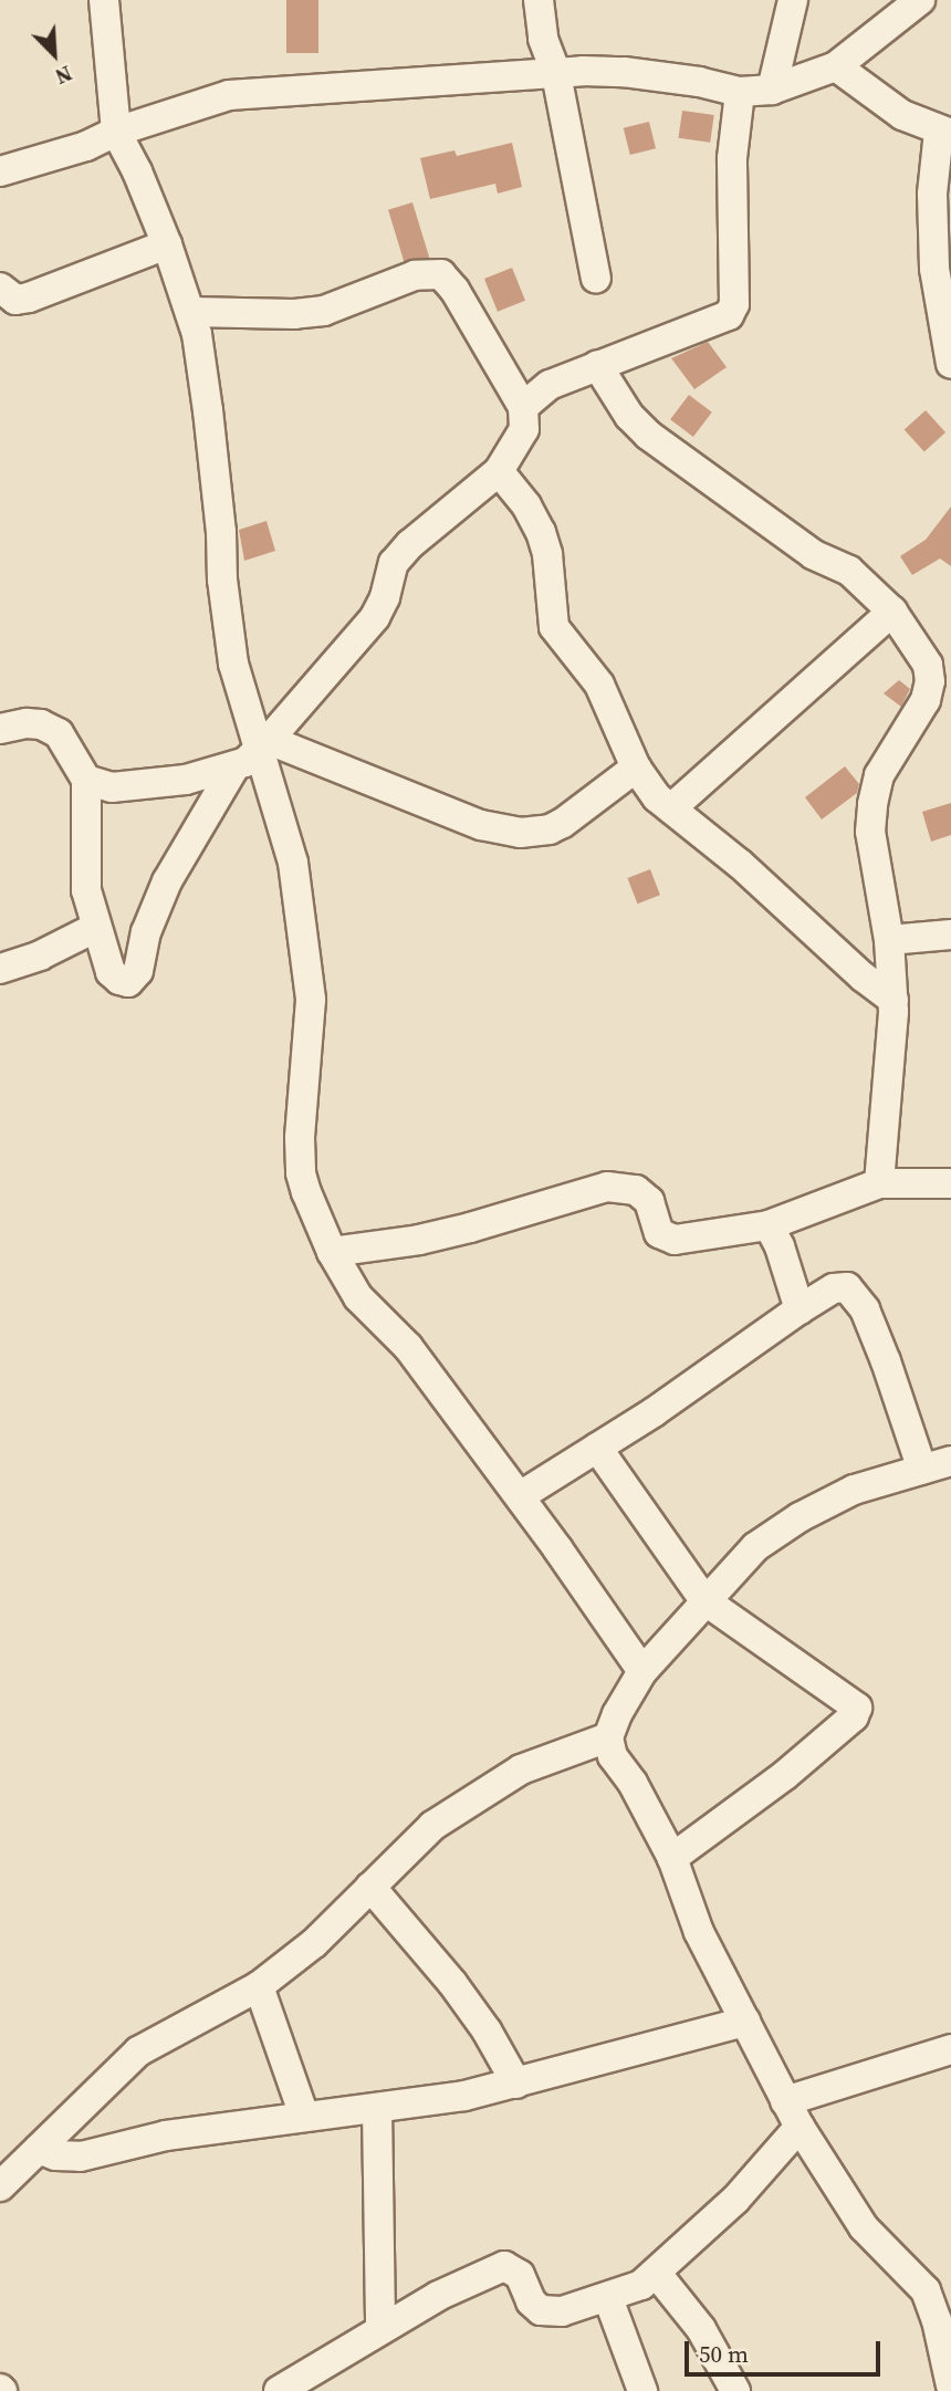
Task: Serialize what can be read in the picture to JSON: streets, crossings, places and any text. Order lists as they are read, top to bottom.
{
  "scale_bar": "50 m",
  "north": "bottom right"
}
